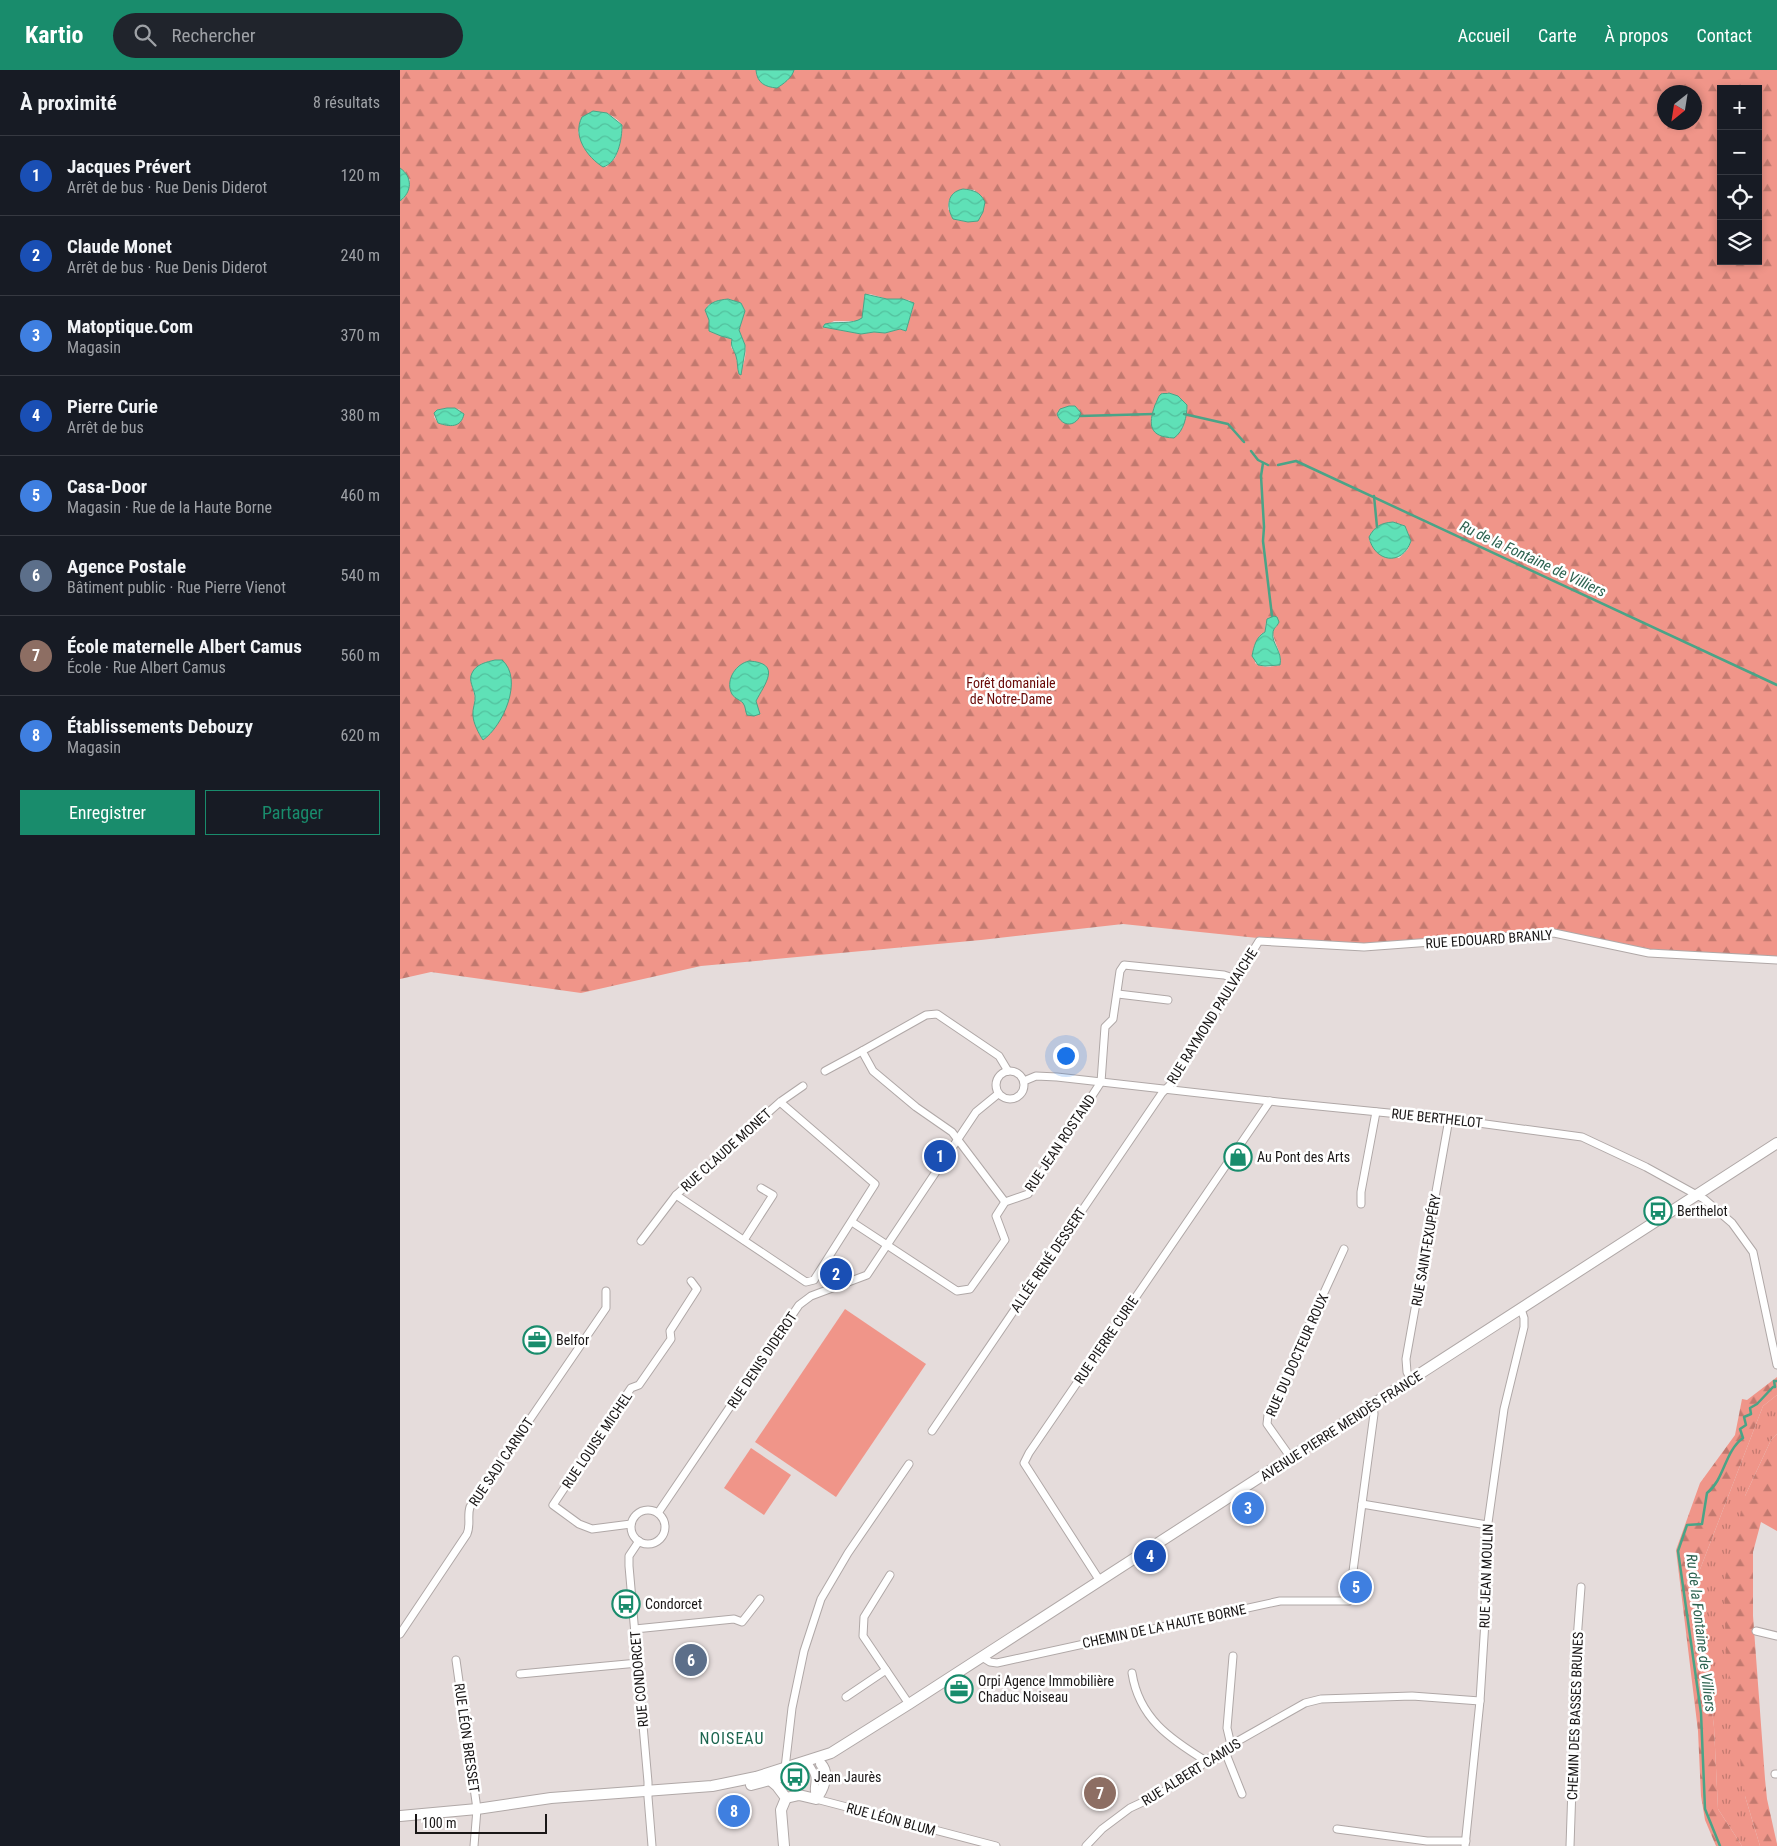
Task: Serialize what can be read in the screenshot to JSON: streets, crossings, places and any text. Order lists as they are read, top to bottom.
{
  "streets": {
    "main road": ["AVENUE PIERRE MENDÈS FRANCE", "RUE LÉON BLUM"],
    "street": [
      "RUE EDOUARD BRANLY",
      "RUE RAYMOND PAULVAICHE",
      "RUE BERTHELOT",
      "RUE JEAN ROSTAND",
      "RUE CLAUDE MONET",
      "RUE SAINT-EXUPÉRY",
      "ALLÉE RENÉ DESSERT",
      "RUE PIERRE CURIE",
      "RUE DU DOCTEUR ROUX",
      "RUE DENIS DIDEROT",
      "RUE LOUISE MICHEL",
      "RUE SADI CARNOT",
      "RUE JEAN MOULIN",
      "CHEMIN DE LA HAUTE BORNE",
      "RUE CONDORCET",
      "CHEMIN DES BASSES BRUNES",
      "RUE LÉON BRESSET",
      "RUE ALBERT CAMUS"
    ]
  },
  "crossings": [
    ["RUE EDOUARD BRANLY", "RUE RAYMOND PAULVAICHE"],
    ["RUE RAYMOND PAULVAICHE", "RUE BERTHELOT"],
    ["RUE RAYMOND PAULVAICHE", "ALLÉE RENÉ DESSERT"],
    ["RUE BERTHELOT", "RUE SAINT-EXUPÉRY"],
    ["RUE BERTHELOT", "ALLÉE RENÉ DESSERT"],
    ["RUE BERTHELOT", "RUE PIERRE CURIE"],
    ["RUE BERTHELOT", "AVENUE PIERRE MENDÈS FRANCE"],
    ["RUE SAINT-EXUPÉRY", "AVENUE PIERRE MENDÈS FRANCE"],
    ["RUE PIERRE CURIE", "AVENUE PIERRE MENDÈS FRANCE"],
    ["RUE DU DOCTEUR ROUX", "AVENUE PIERRE MENDÈS FRANCE"],
    ["RUE DENIS DIDEROT", "RUE LOUISE MICHEL"],
    ["RUE DENIS DIDEROT", "RUE CONDORCET"],
    ["AVENUE PIERRE MENDÈS FRANCE", "RUE JEAN MOULIN"],
    ["AVENUE PIERRE MENDÈS FRANCE", "CHEMIN DE LA HAUTE BORNE"],
    ["AVENUE PIERRE MENDÈS FRANCE", "RUE CONDORCET"],
    ["AVENUE PIERRE MENDÈS FRANCE", "RUE LÉON BRESSET"],
    ["RUE LOUISE MICHEL", "RUE CONDORCET"],
    ["RUE JEAN MOULIN", "RUE ALBERT CAMUS"]
  ],
  "districts": ["NOISEAU"],
  "water": ["Ru de la Fontaine de Villiers"],
  "parks": ["Forêt domaniale de Notre-Dame"],
  "places": {
    "shop": ["Au Pont des Arts"],
    "bus stop": ["Berthelot", "Condorcet", "Jean Jaurès"],
    "office": ["Belfor", "Orpi Agence Immobilière Chaduc Noiseau"]
  },
  "scale_bar": "100 m",
  "north": "bottom left",
  "page": {
    "header": "Kartio",
    "search": "Rechercher",
    "nav": [
      "Accueil",
      "Carte",
      "À propos",
      "Contact"
    ],
    "heading": ["À proximité", "8 résultats"],
    "map_buttons": ["+", "−"],
    "list": [
      {
        "mark": "1",
        "name": "Jacques Prévert",
        "note": "Arrêt de bus · Rue Denis Diderot",
        "value": "120 m"
      },
      {
        "mark": "2",
        "name": "Claude Monet",
        "note": "Arrêt de bus · Rue Denis Diderot",
        "value": "240 m"
      },
      {
        "mark": "3",
        "name": "Matoptique.Com",
        "note": "Magasin",
        "value": "370 m"
      },
      {
        "mark": "4",
        "name": "Pierre Curie",
        "note": "Arrêt de bus",
        "value": "380 m"
      },
      {
        "mark": "5",
        "name": "Casa-Door",
        "note": "Magasin · Rue de la Haute Borne",
        "value": "460 m"
      },
      {
        "mark": "6",
        "name": "Agence Postale",
        "note": "Bâtiment public · Rue Pierre Vienot",
        "value": "540 m"
      },
      {
        "mark": "7",
        "name": "École maternelle Albert Camus",
        "note": "École · Rue Albert Camus",
        "value": "560 m"
      },
      {
        "mark": "8",
        "name": "Établissements Debouzy",
        "note": "Magasin",
        "value": "620 m"
      }
    ],
    "buttons": ["Enregistrer", "Partager"],
    "pins": [
      "1",
      "2",
      "3",
      "4",
      "5",
      "6",
      "7",
      "8"
    ],
    "scale": "100 m"
  }
}
